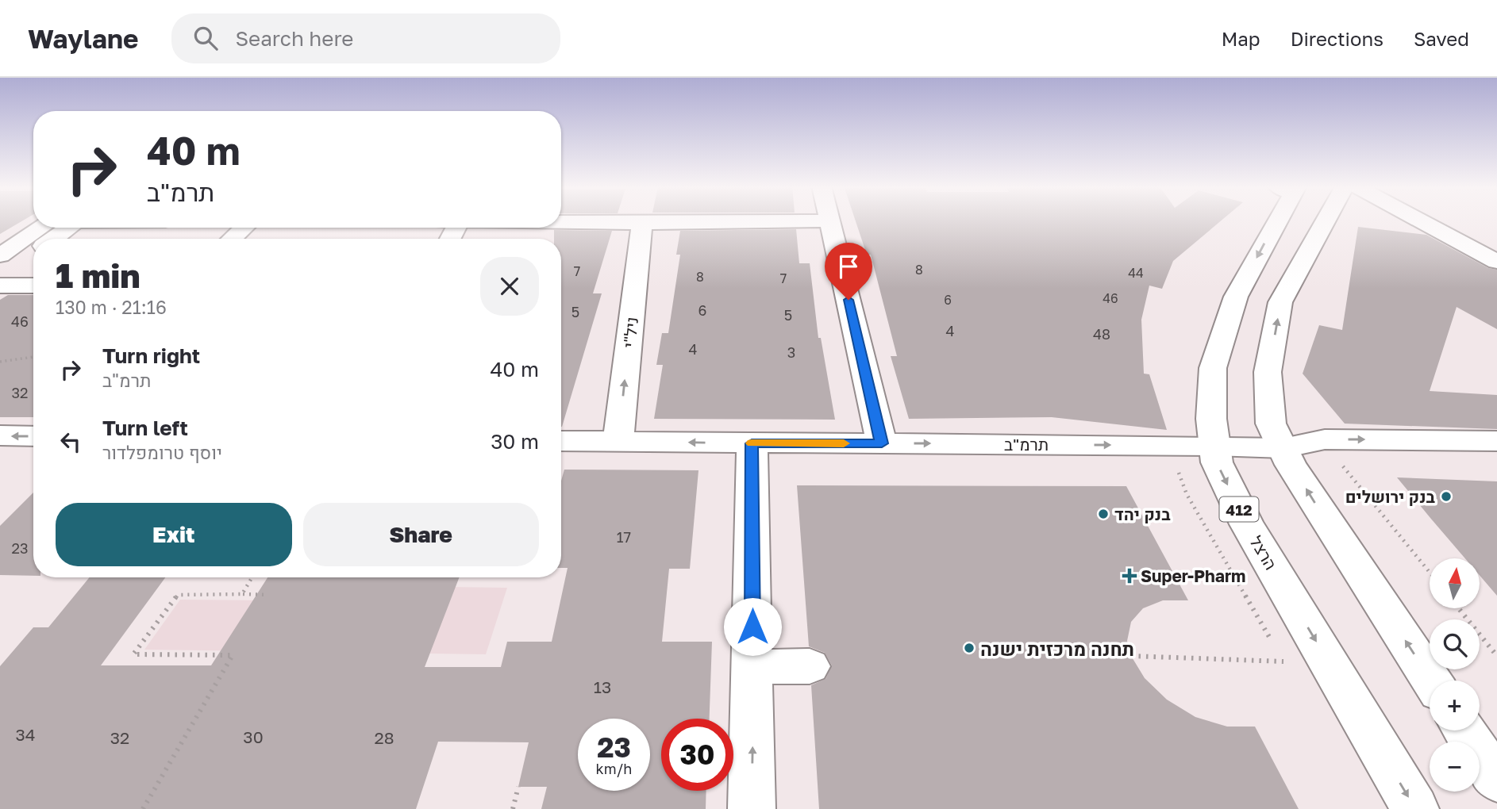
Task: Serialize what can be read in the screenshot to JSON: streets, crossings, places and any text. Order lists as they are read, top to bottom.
{
  "streets": {
    "street": [
      "ניל\"י",
      "תרמ\"ב",
      "412",
      "הרצל"
    ]
  },
  "crossings": [
    ["ניל\"י", "תרמ\"ב"],
    ["תרמ\"ב", "הרצל"]
  ],
  "places": {
    "other": ["בנק ירושלים", "בנק יהד", "תחנה מרכזית ישנה"],
    "health": ["Super-Pharm"]
  },
  "house_numbers": [
    "8",
    "7",
    "44",
    "8",
    "7",
    "46",
    "6",
    "6",
    "5",
    "5",
    "46",
    "4",
    "48",
    "4",
    "3",
    "32",
    "17",
    "23",
    "13",
    "34",
    "30",
    "32",
    "28"
  ],
  "north": "top",
  "page": {
    "header": "Waylane",
    "search": "Search here",
    "nav": ["Map", "Directions", "Saved"],
    "turn": ["40 m", "תרמ\"ב"],
    "heading": ["1 min", "130 m · 21:16"],
    "list": [
      {
        "name": "Turn right",
        "note": "תרמ\"ב",
        "value": "40 m"
      },
      {
        "name": "Turn left",
        "note": "יוסף טרומפלדור",
        "value": "30 m"
      }
    ],
    "buttons": ["Exit", "Share"],
    "map_buttons": ["+", "−"],
    "speed": "23 km/h",
    "limit": "30"
  }
}
